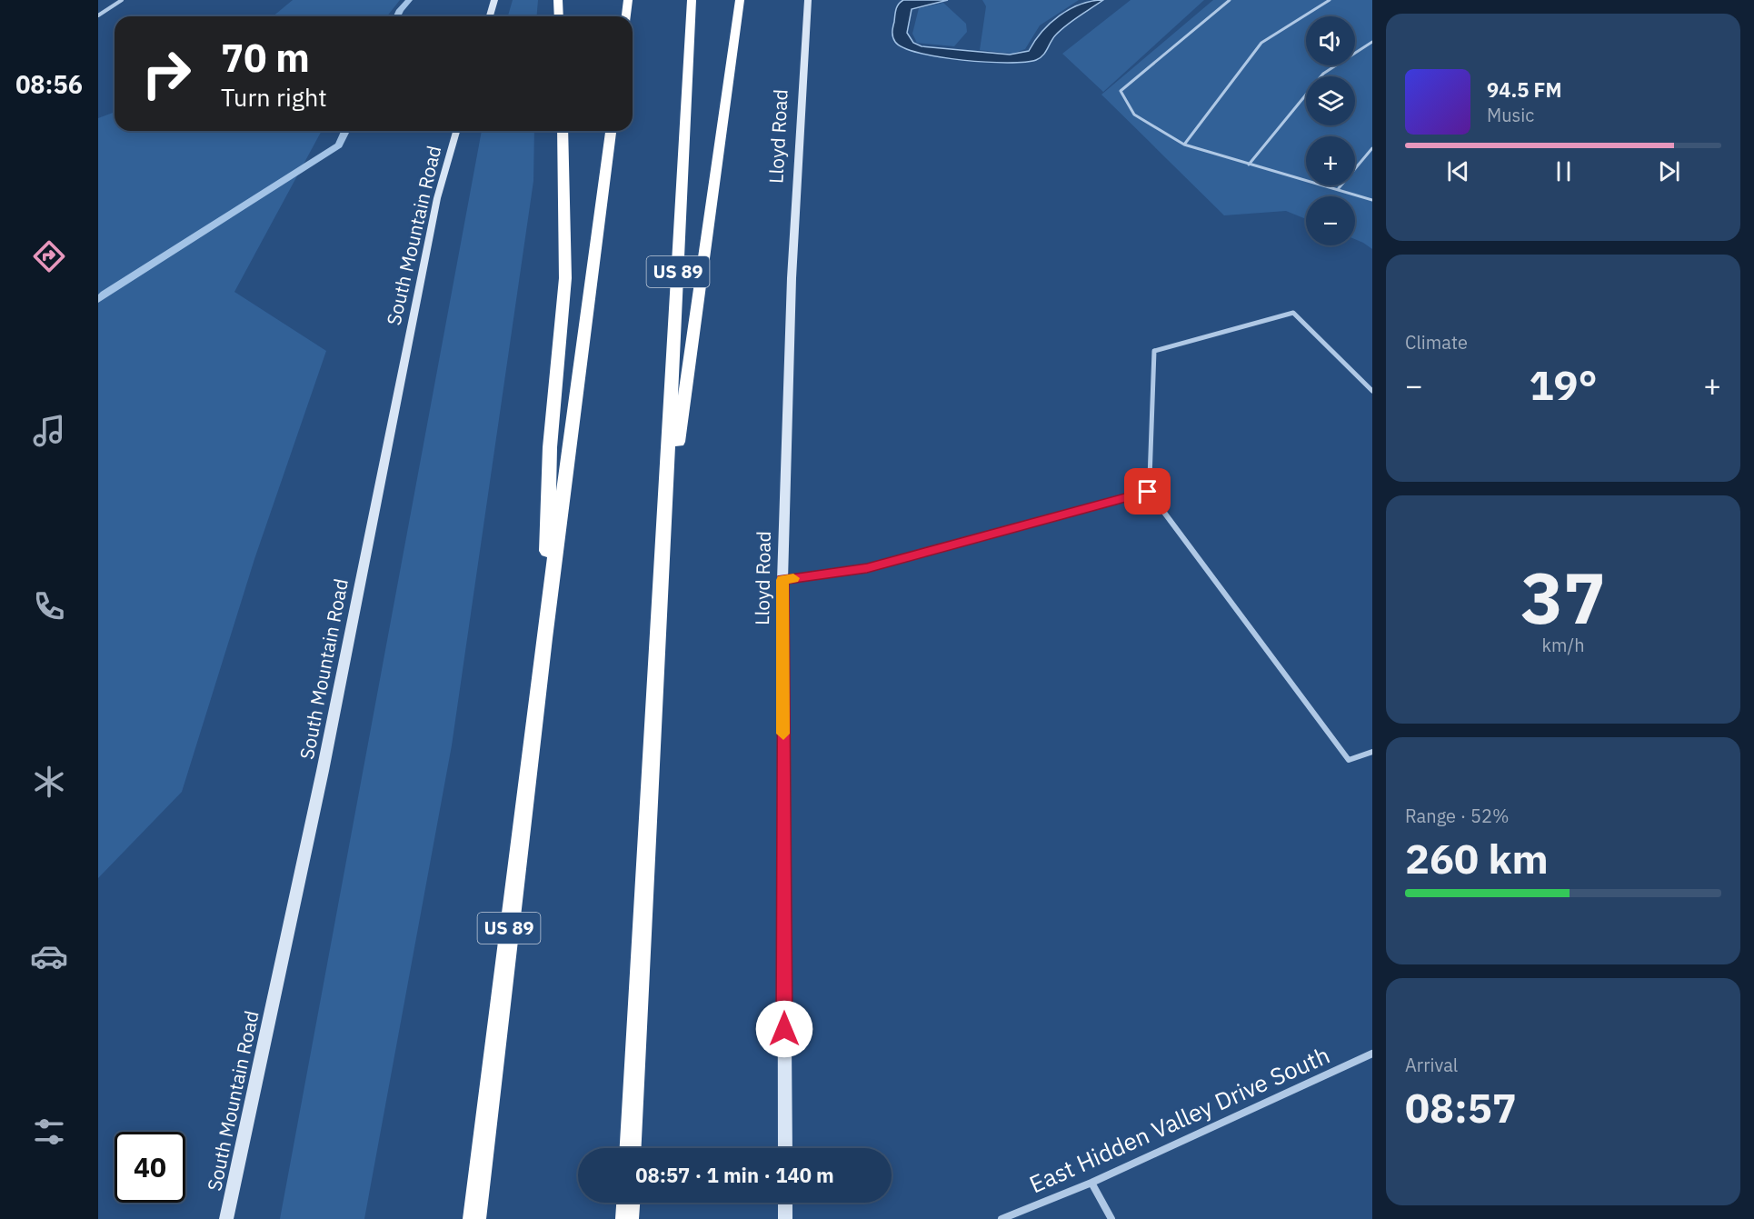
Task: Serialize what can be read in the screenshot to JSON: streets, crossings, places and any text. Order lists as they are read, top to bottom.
{
  "streets": {
    "highway": ["US 89"],
    "street": ["Lloyd Road", "South Mountain Road", "East Hidden Valley Drive South"]
  },
  "page": {
    "tabs": "08:56",
    "map_buttons": ["+", "−"],
    "turn": ["70 m", "Turn right"],
    "song": ["94.5 FM", "Music"],
    "tile": [
      "Climate",
      ["37", "km/h"],
      ["Range · 52%", "260 km"],
      ["Arrival", "08:57"]
    ],
    "heat": ["−", "19°", "+"],
    "limit": "40",
    "trip": "08:57 · 1 min · 140 m"
  }
}
